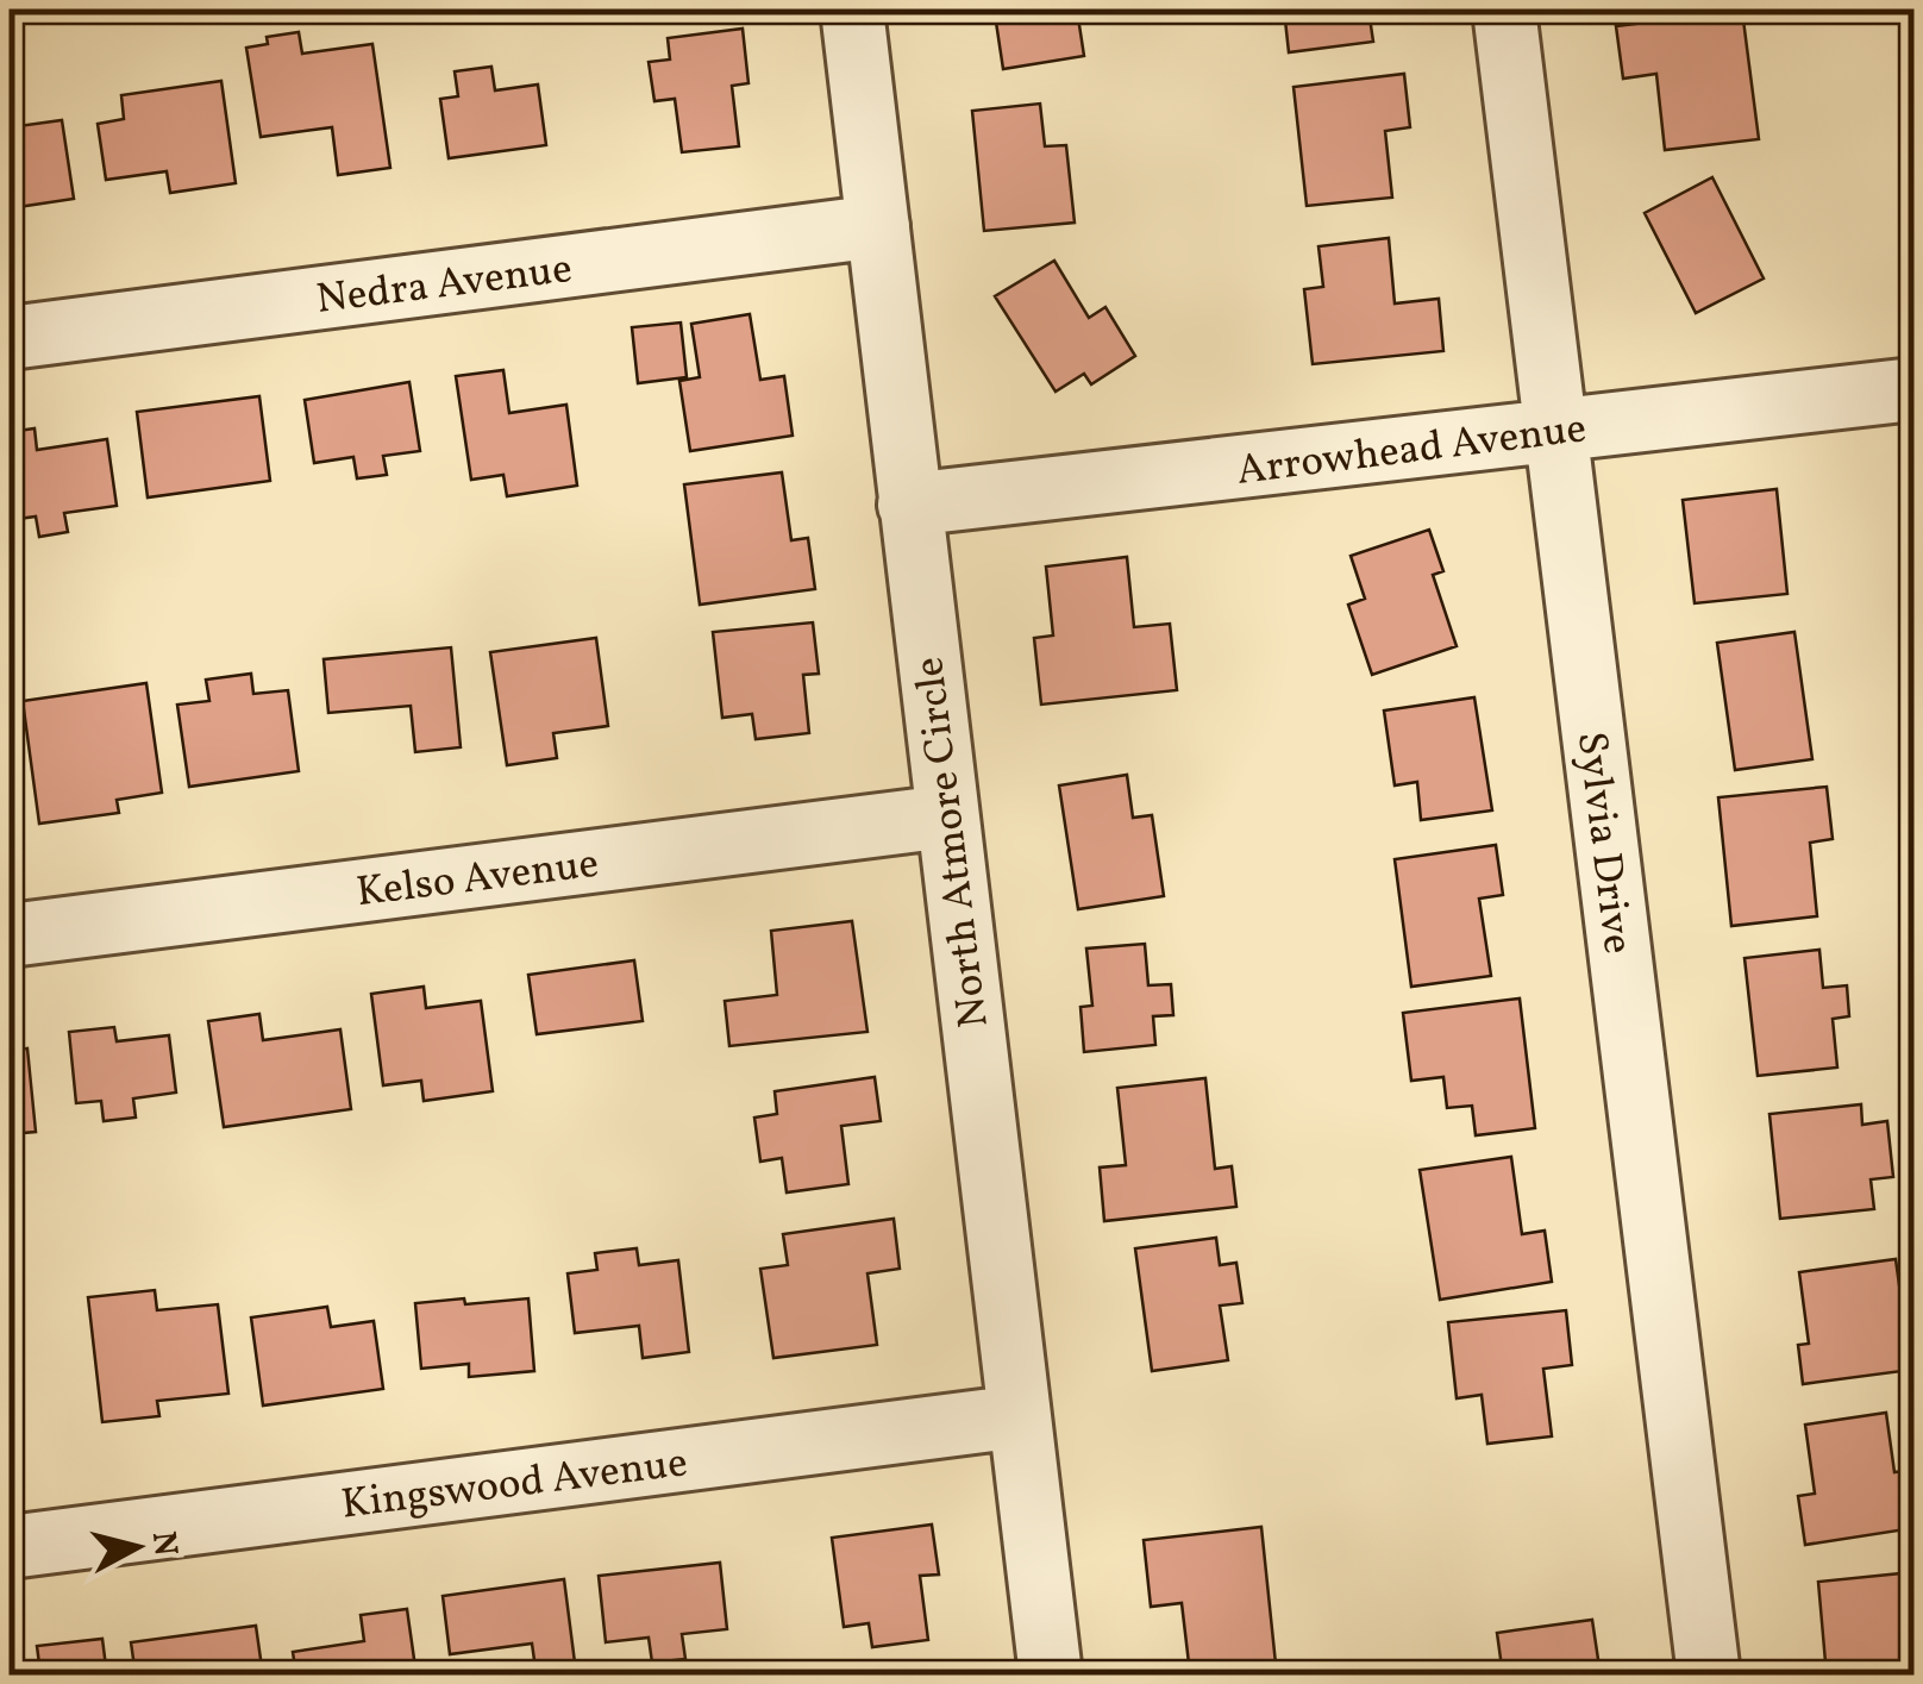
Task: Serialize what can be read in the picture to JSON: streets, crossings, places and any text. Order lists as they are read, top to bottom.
{
  "streets": {
    "street": [
      "Nedra Avenue",
      "Arrowhead Avenue",
      "North Atmore Circle",
      "Sylvia Drive",
      "Kelso Avenue",
      "Kingswood Avenue"
    ]
  },
  "crossings": [
    ["Nedra Avenue", "North Atmore Circle"],
    ["Arrowhead Avenue", "North Atmore Circle"],
    ["Arrowhead Avenue", "Sylvia Drive"],
    ["North Atmore Circle", "Kelso Avenue"],
    ["North Atmore Circle", "Kingswood Avenue"]
  ],
  "north": "right"
}
